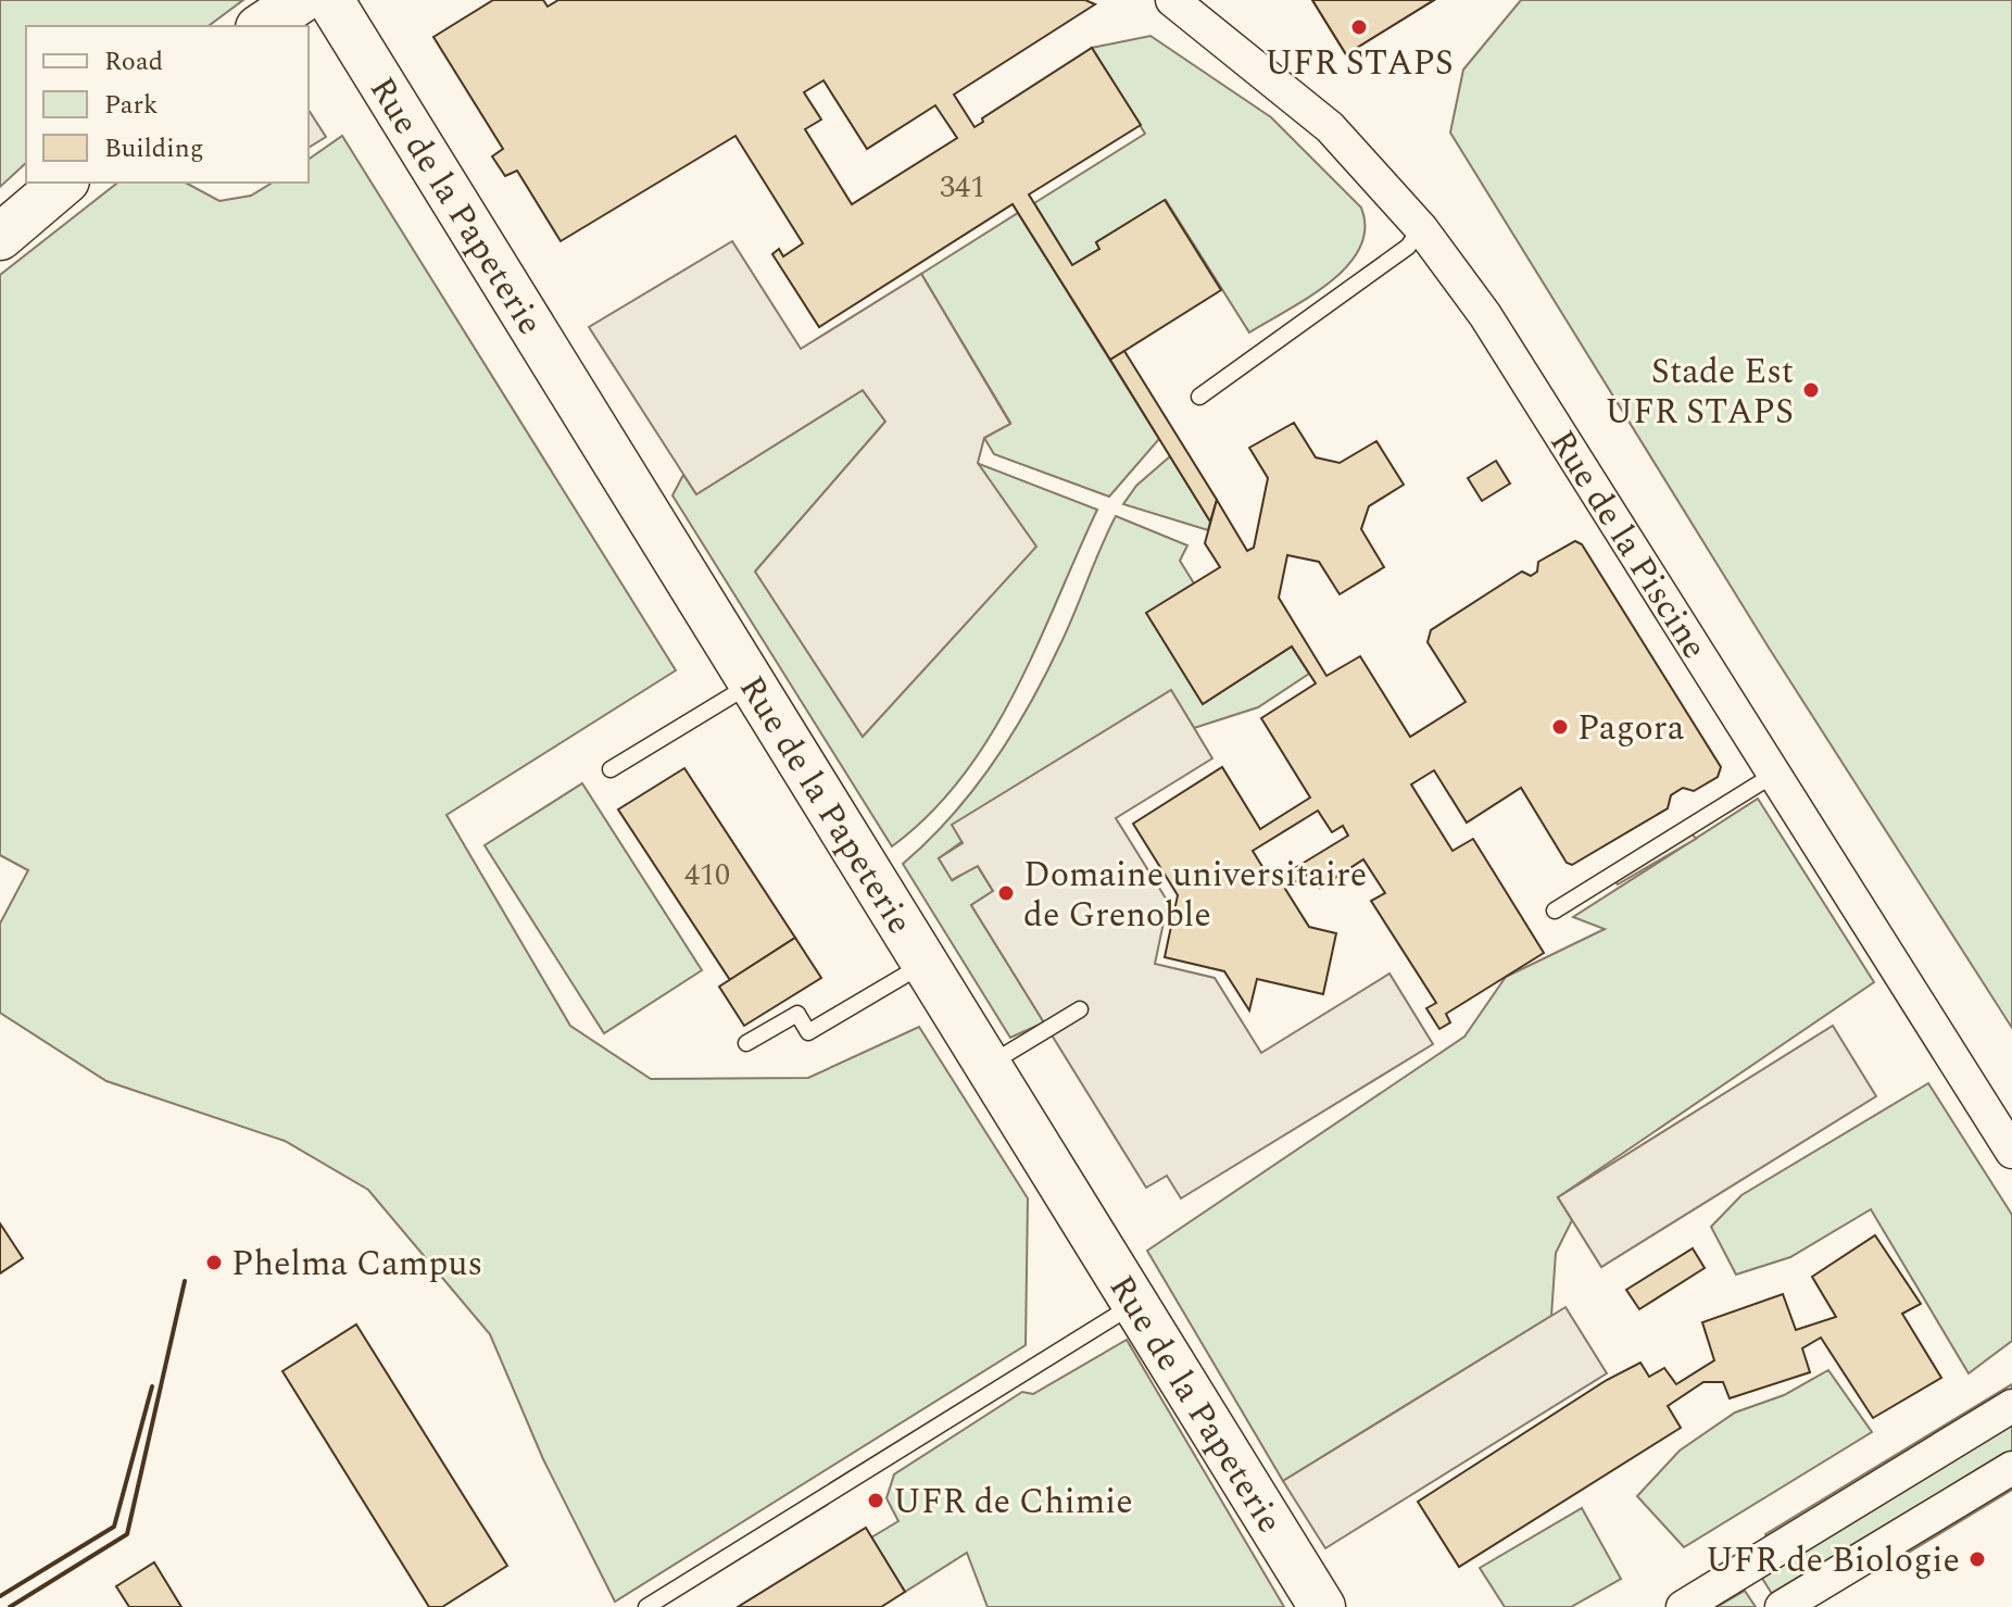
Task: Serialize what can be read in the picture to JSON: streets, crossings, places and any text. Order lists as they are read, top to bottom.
{
  "streets": {
    "street": ["Rue de la Papeterie", "Rue de la Piscine"]
  },
  "places": [
    "UFR STAPS",
    "Stade Est UFR STAPS",
    "Pagora",
    "Domaine universitaire de Grenoble",
    "Phelma Campus",
    "UFR de Chimie",
    "UFR de Biologie"
  ],
  "house_numbers": ["341", "410"],
  "legend": ["Road", "Park", "Building"]
}
